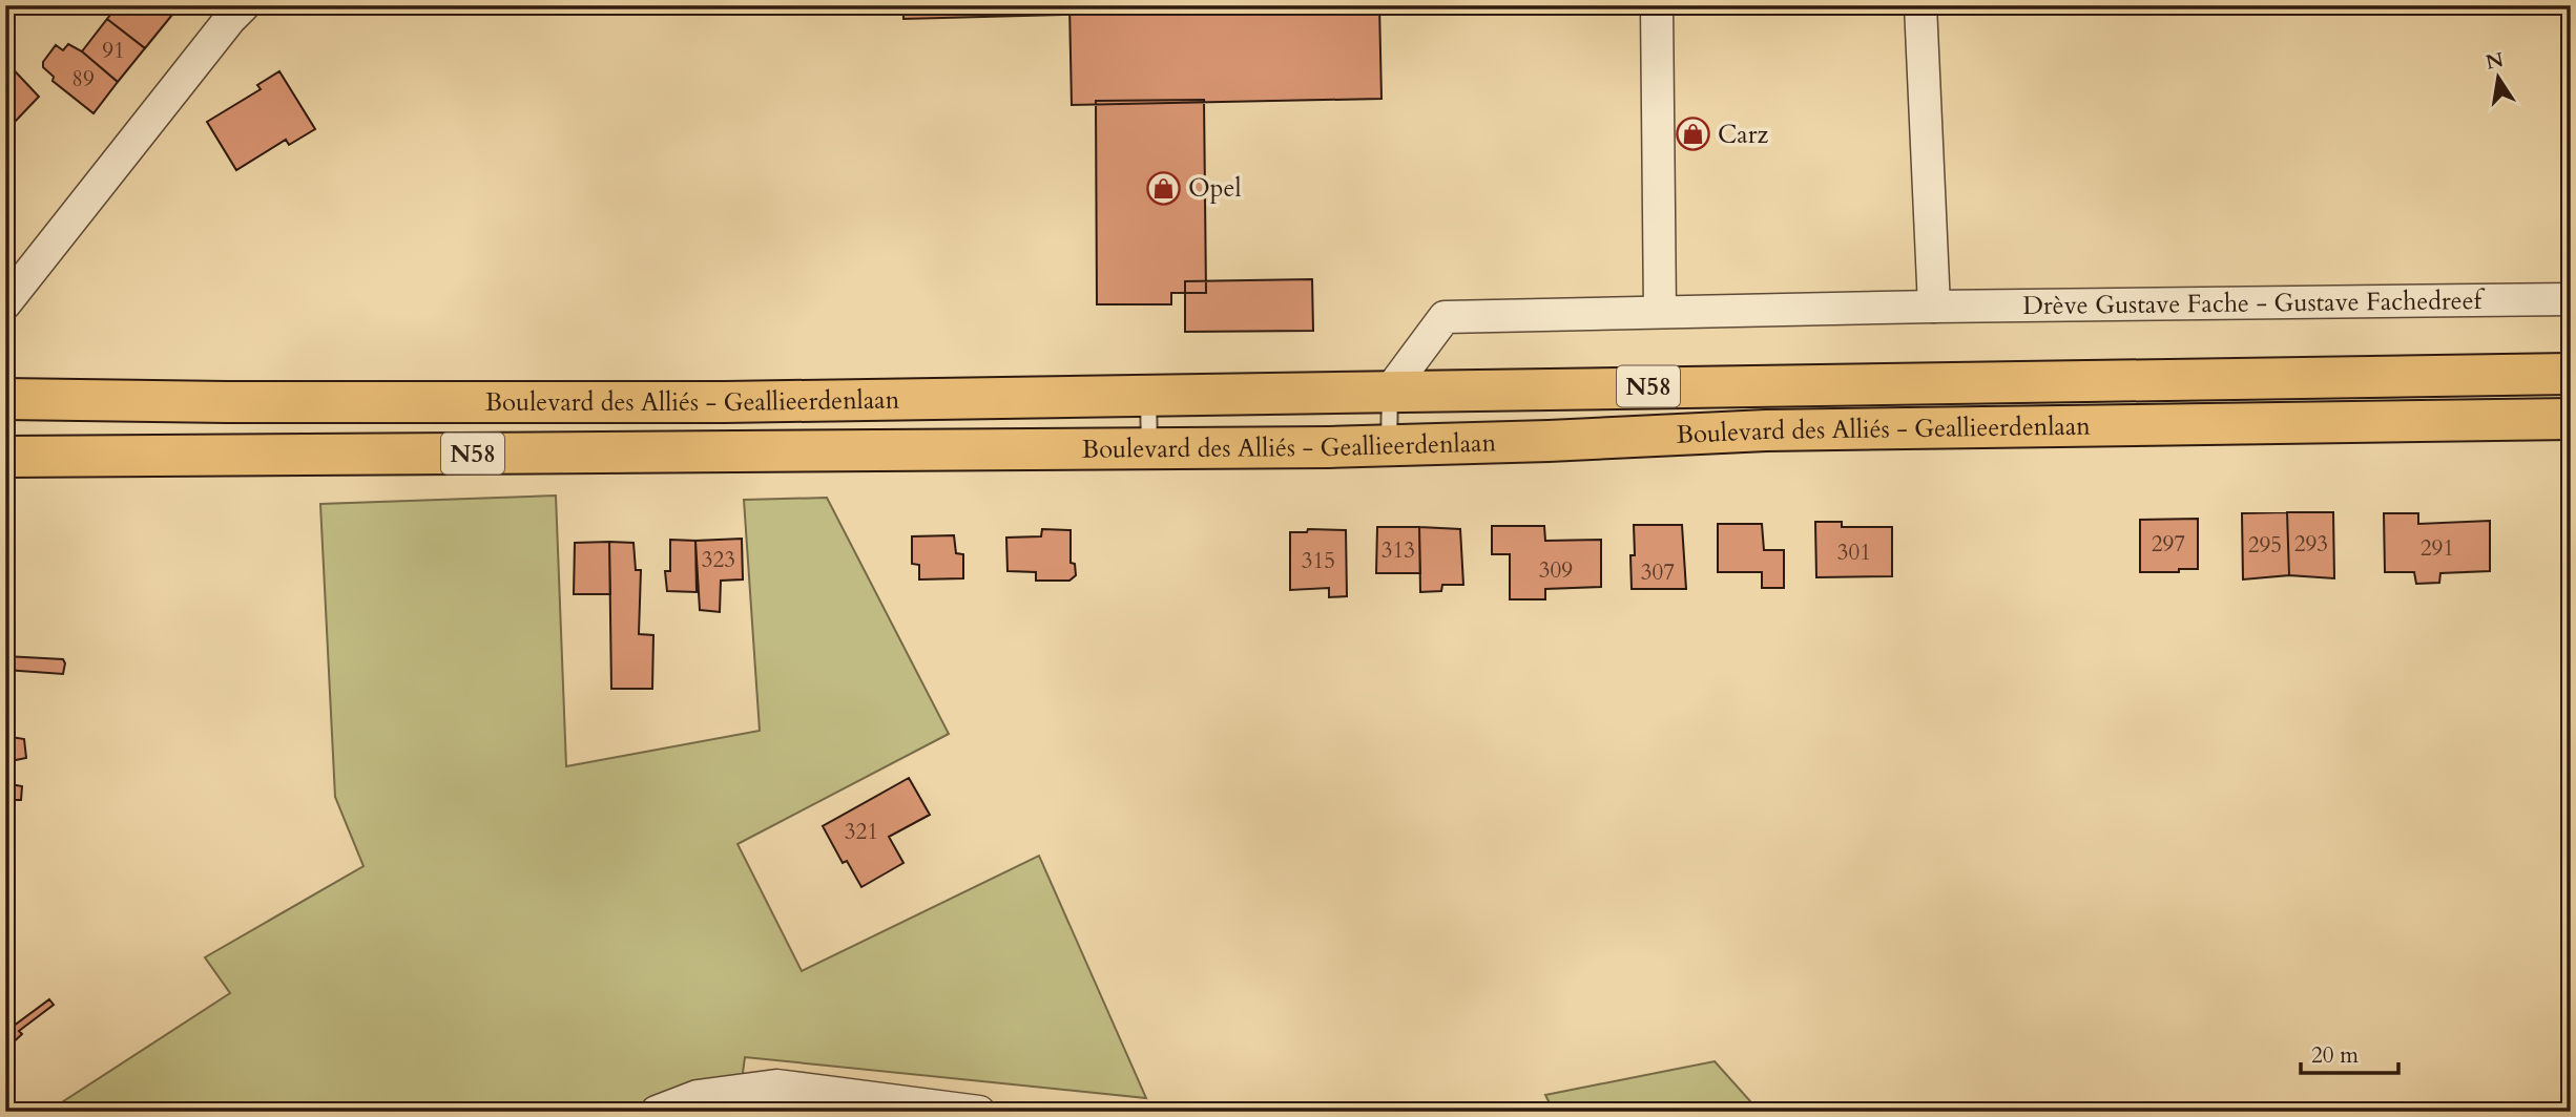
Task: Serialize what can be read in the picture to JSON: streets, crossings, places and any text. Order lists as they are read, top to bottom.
{
  "streets": {
    "highway": ["N58", "Boulevard des Alliés - Geallieerdenlaan"],
    "street": ["Drève Gustave Fache - Gustave Fachedreef"]
  },
  "crossings": [
    ["Drève Gustave Fache - Gustave Fachedreef", "Boulevard des Alliés - Geallieerdenlaan"]
  ],
  "places": {
    "shop": ["Carz", "Opel"]
  },
  "house_numbers": [
    "91",
    "89",
    "297",
    "293",
    "295",
    "291",
    "313",
    "301",
    "323",
    "315",
    "309",
    "307",
    "321"
  ],
  "scale_bar": "20 m",
  "north": "top"
}
